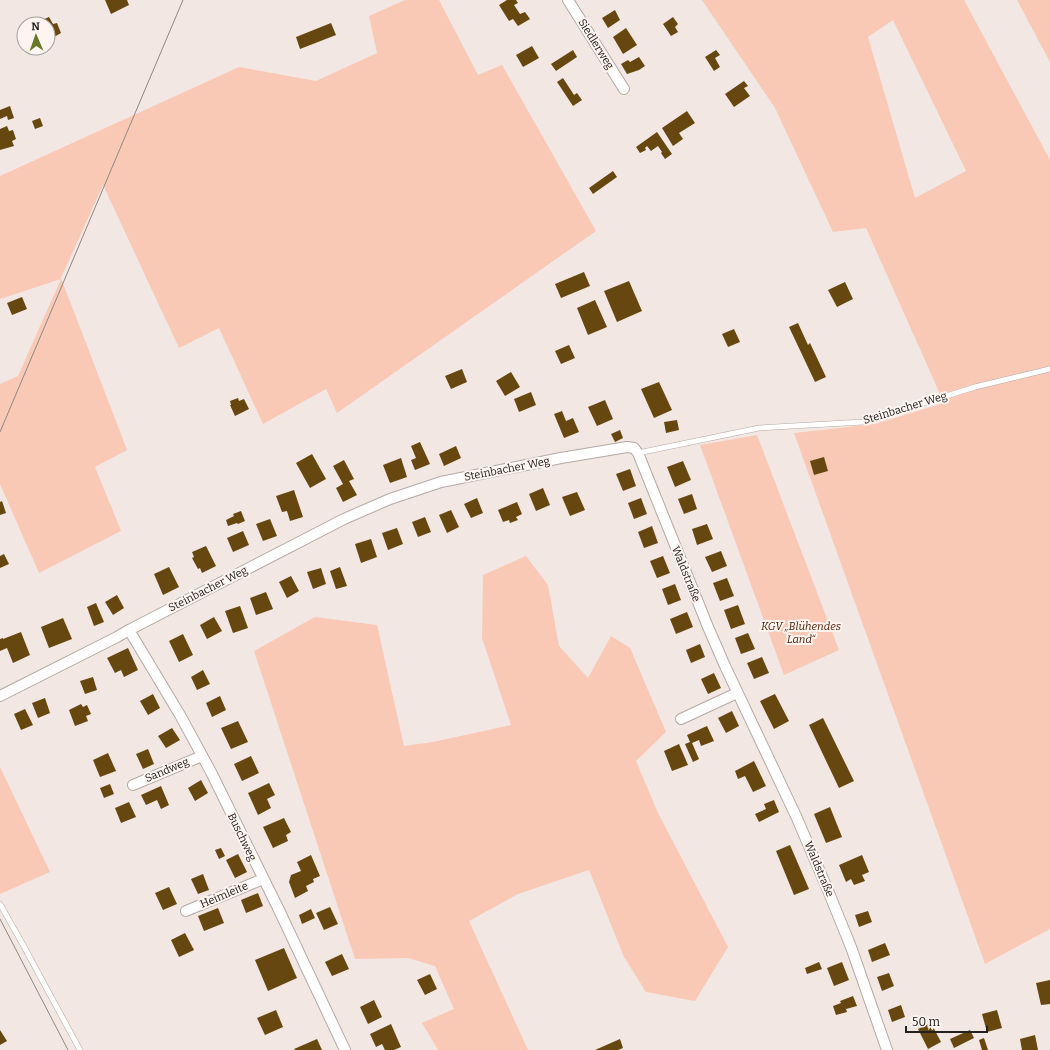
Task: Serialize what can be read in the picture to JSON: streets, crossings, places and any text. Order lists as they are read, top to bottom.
{
  "streets": {
    "street": [
      "Siedlerweg",
      "Steinbacher Weg",
      "Waldstraße",
      "Sandweg",
      "Buschweg",
      "Heimleite"
    ]
  },
  "crossings": [
    ["Steinbacher Weg", "Waldstraße"],
    ["Steinbacher Weg", "Buschweg"],
    ["Sandweg", "Buschweg"],
    ["Buschweg", "Heimleite"]
  ],
  "parks": ["KGV „Blühendes Land“"],
  "scale_bar": "50 m",
  "north": "top"
}
